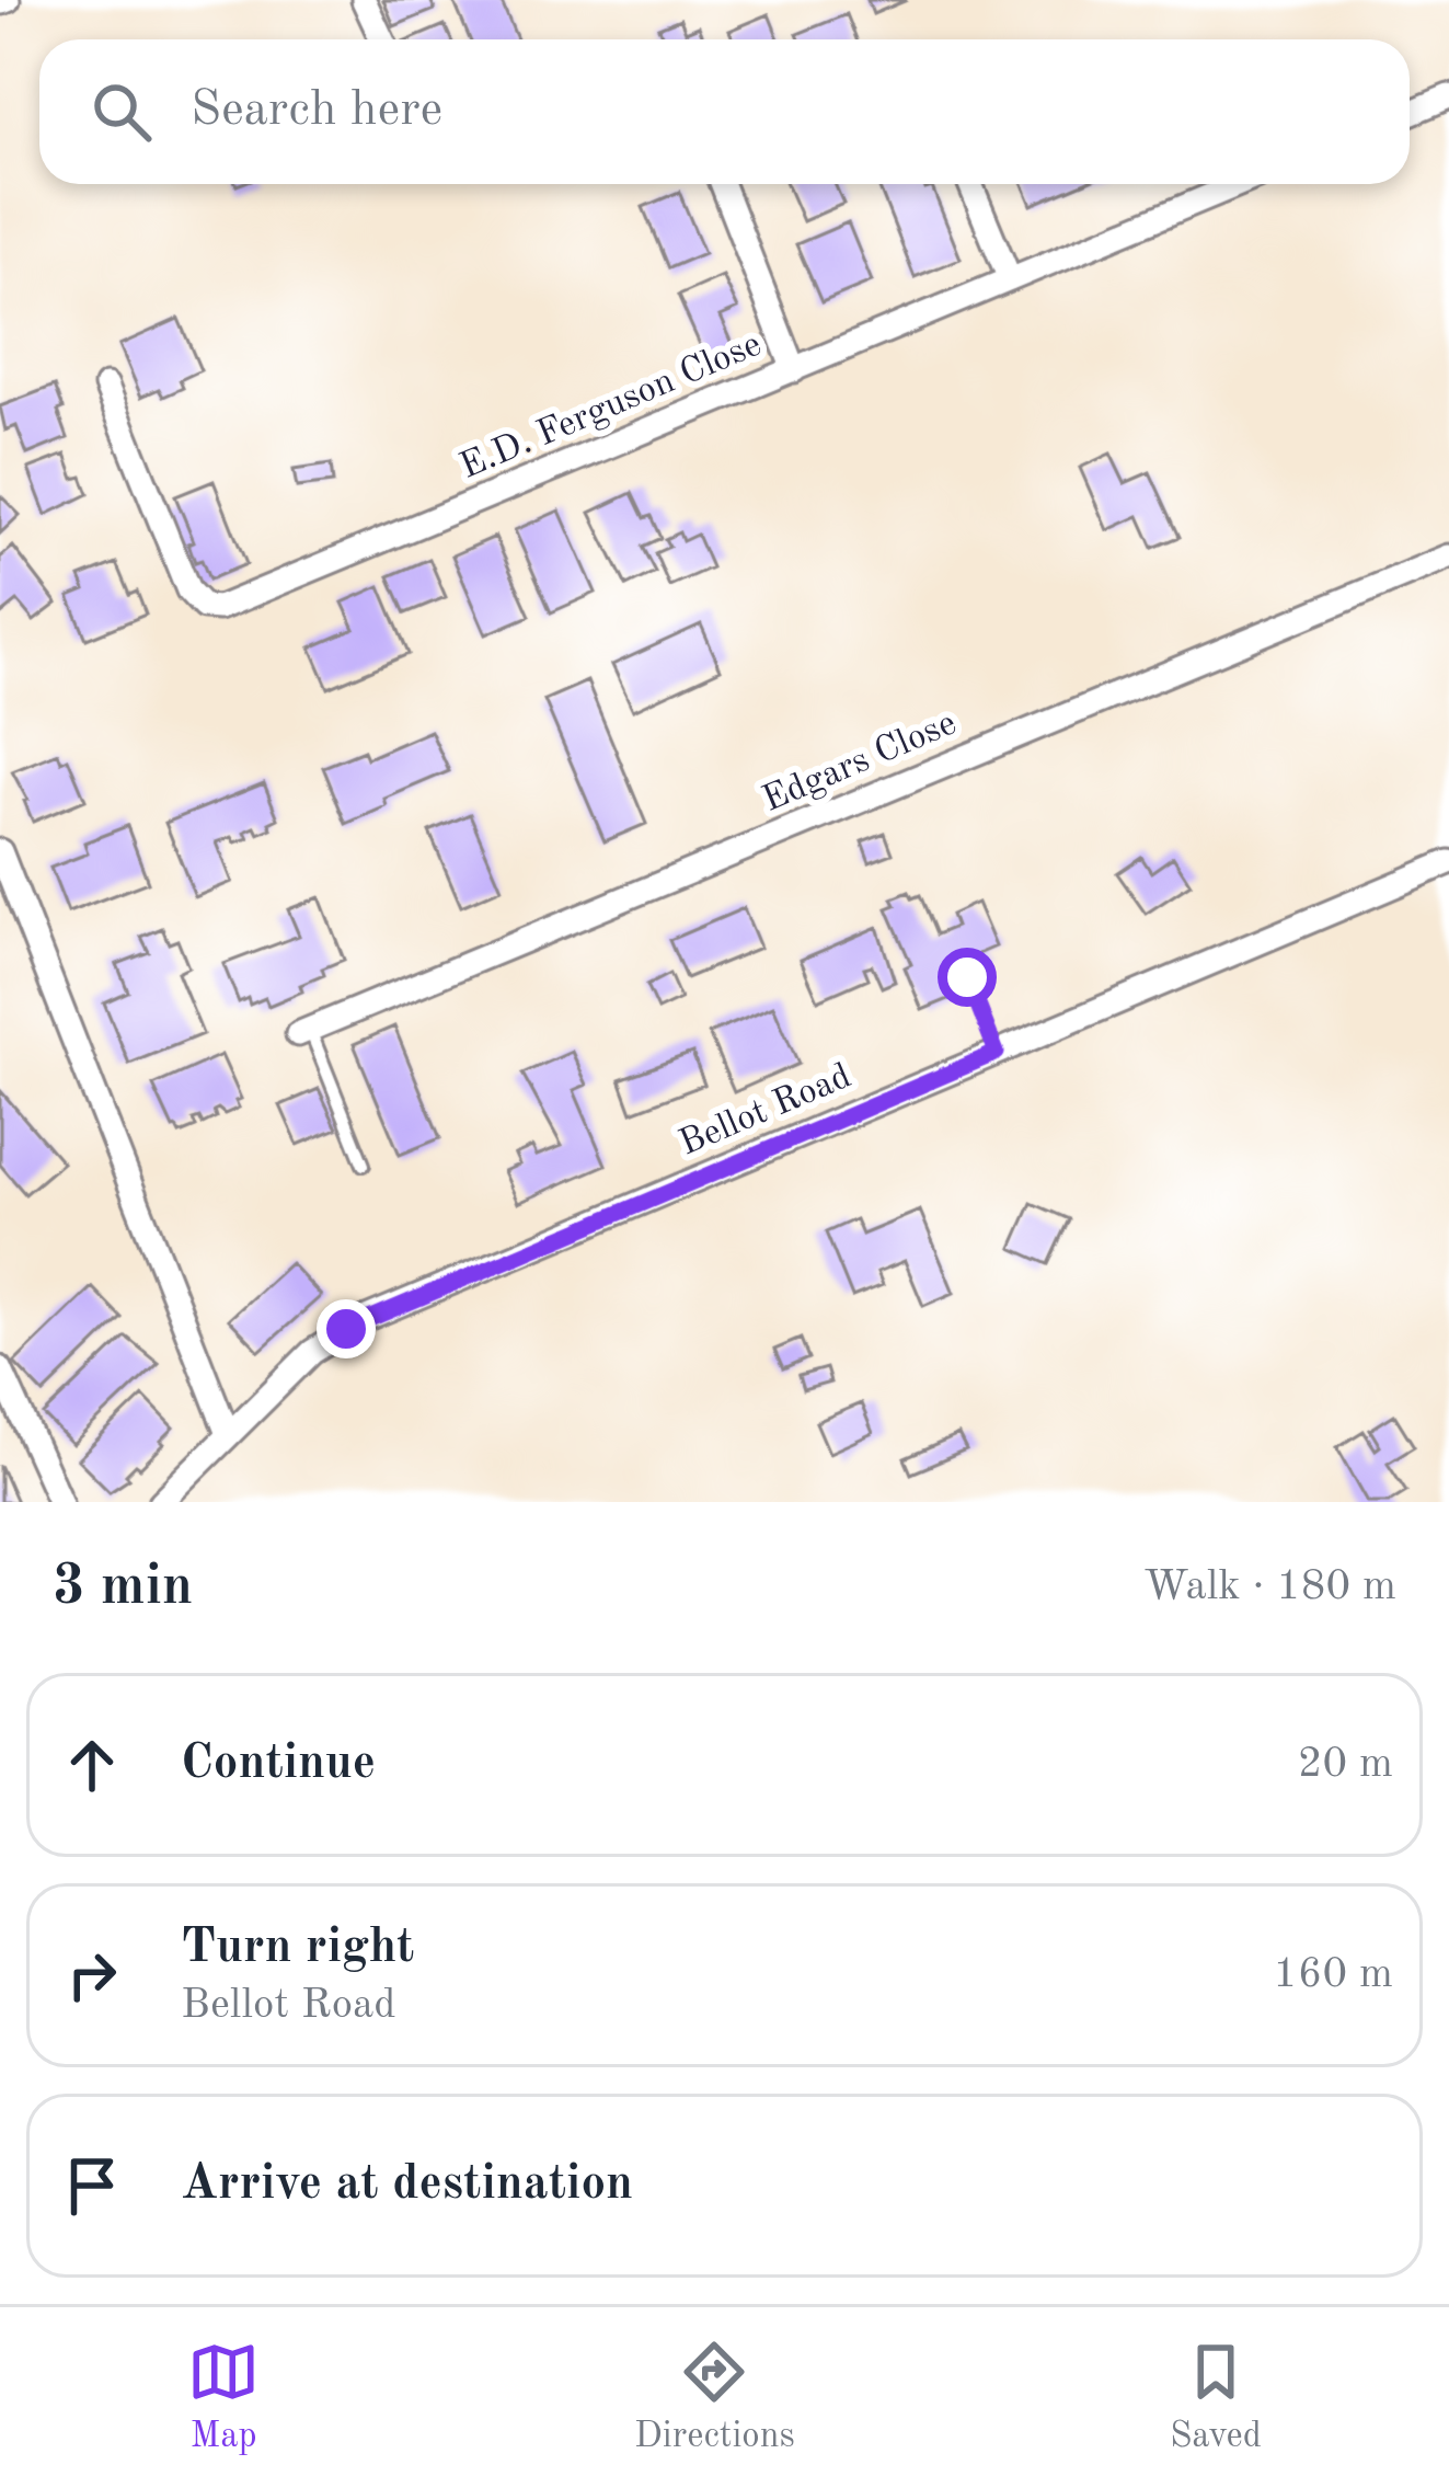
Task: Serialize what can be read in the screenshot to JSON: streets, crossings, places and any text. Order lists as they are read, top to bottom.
{
  "streets": {
    "street": ["E.D. Ferguson Close", "Edgars Close", "Bellot Road"]
  },
  "page": {
    "search": "Search here",
    "heading": ["3 min", "Walk · 180 m"],
    "list": [
      ["Continue", "20 m"],
      ["Turn right", "Bellot Road", "160 m"],
      "Arrive at destination"
    ],
    "nav": ["Map", "Directions", "Saved"]
  }
}
